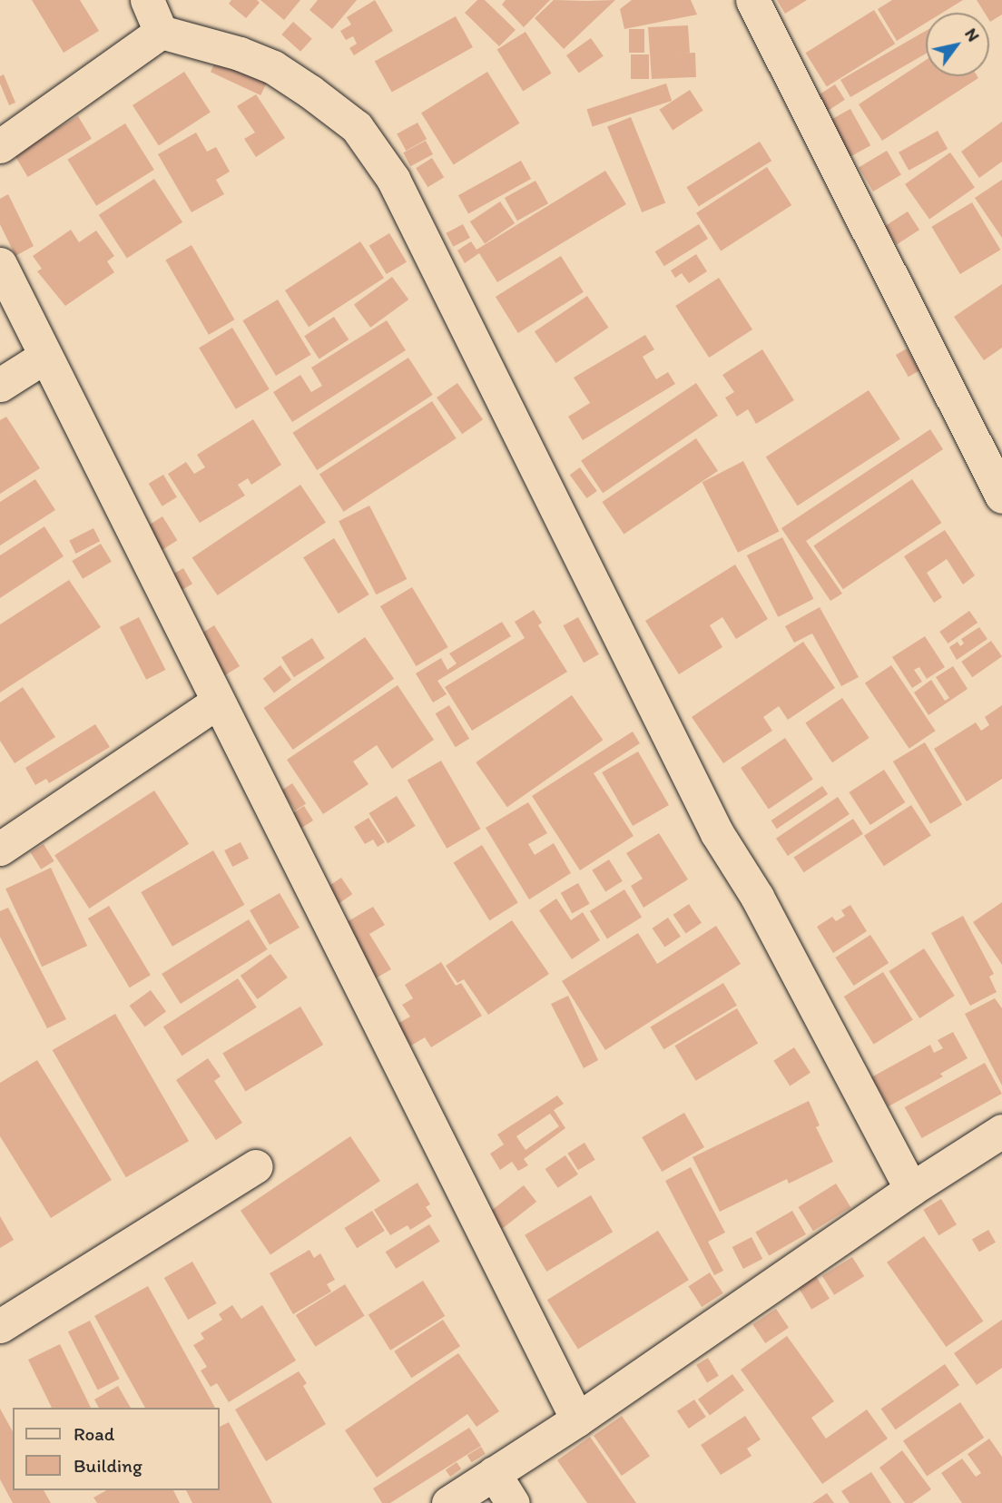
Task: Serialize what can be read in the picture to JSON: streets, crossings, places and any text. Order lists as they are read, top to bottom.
{
  "legend": ["Road", "Building"],
  "north": "top right"
}
